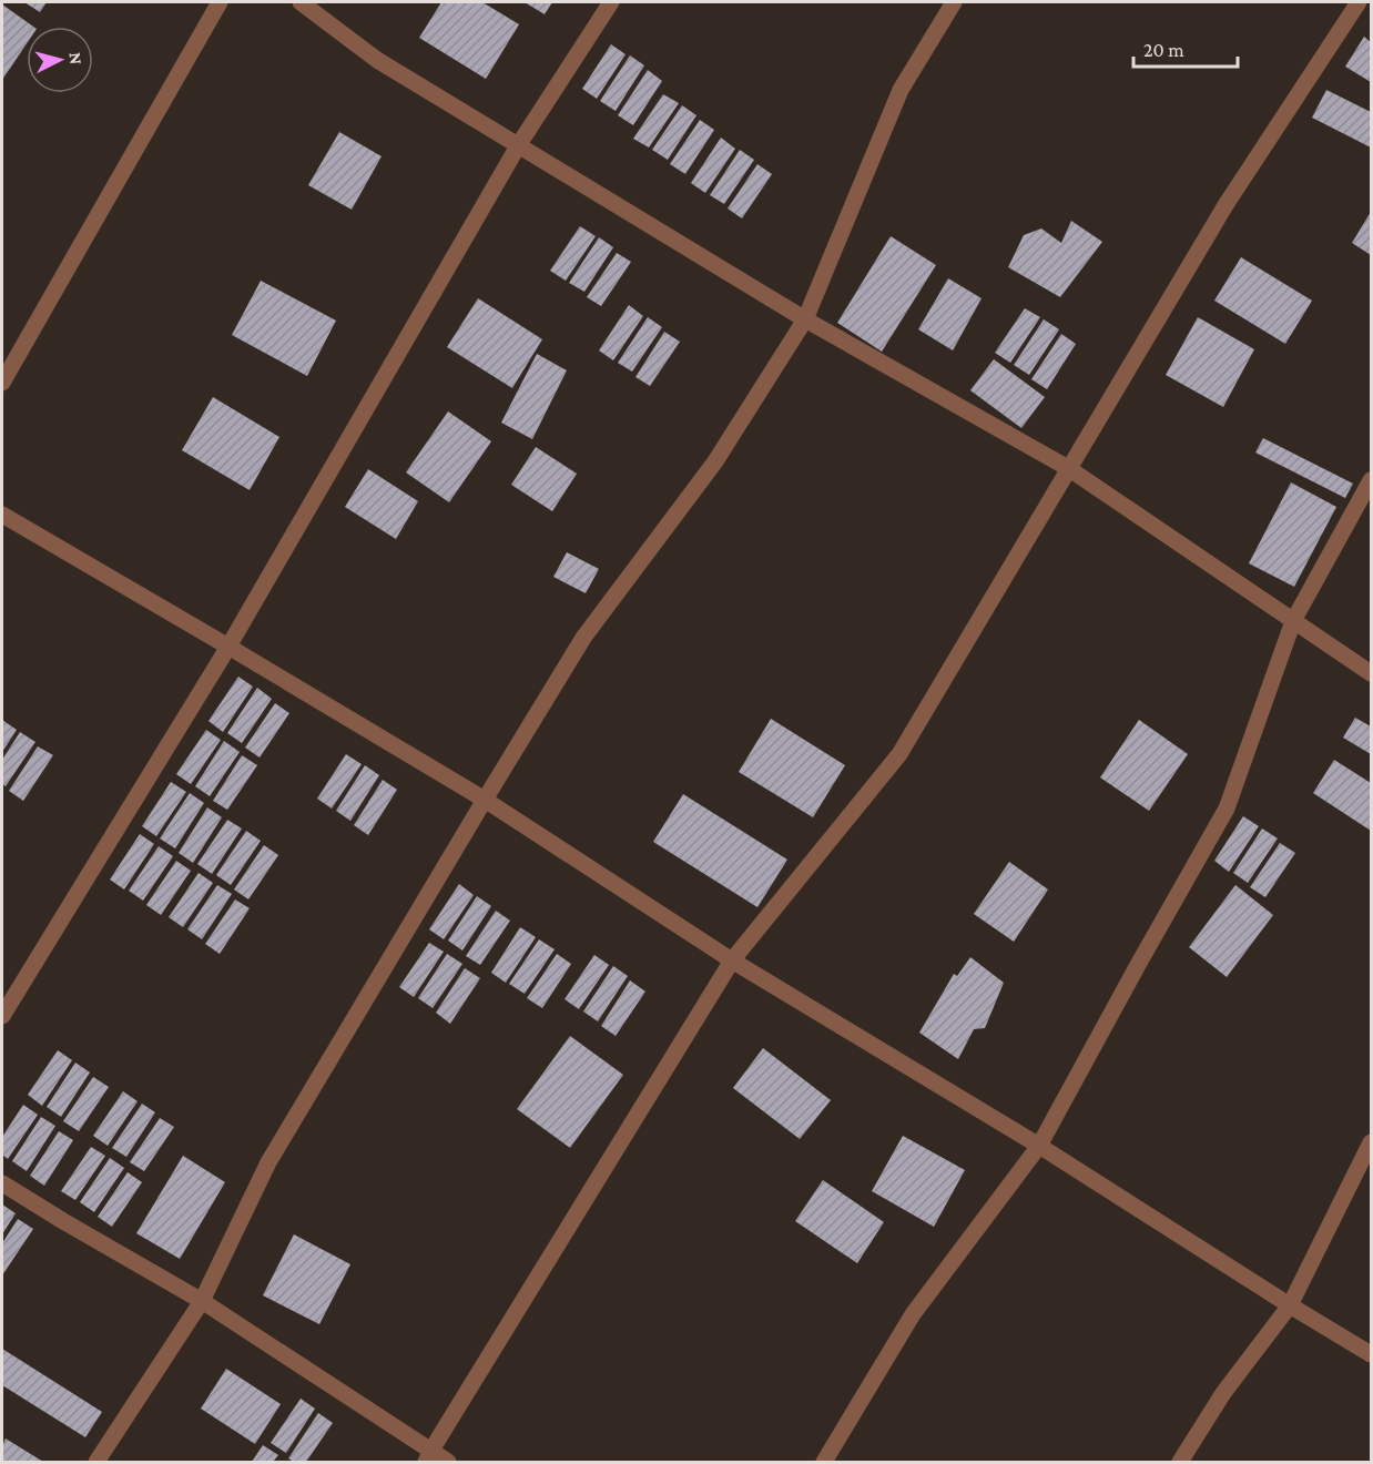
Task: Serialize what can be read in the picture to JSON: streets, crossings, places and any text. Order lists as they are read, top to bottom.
{
  "scale_bar": "20 m",
  "north": "right"
}
